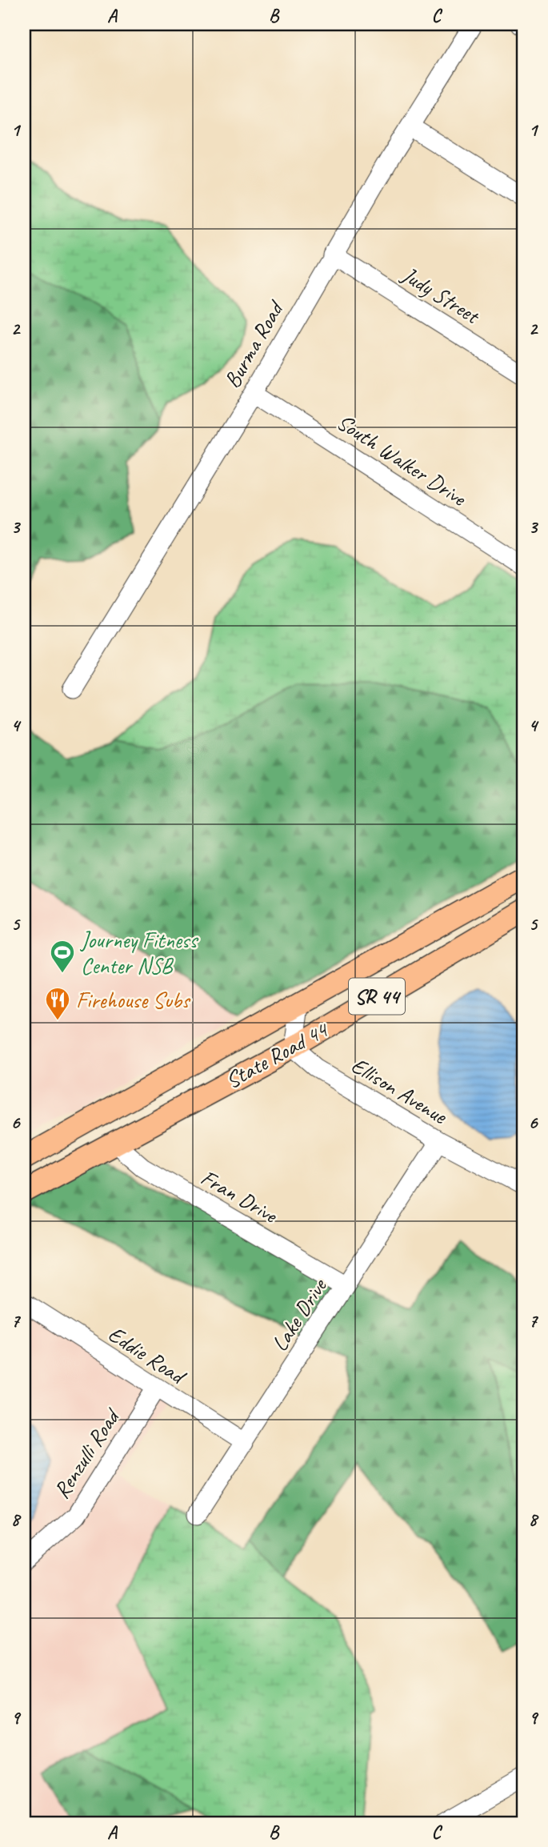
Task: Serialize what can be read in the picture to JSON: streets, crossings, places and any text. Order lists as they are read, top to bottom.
{
  "streets": {
    "main road": ["SR 44", "State Road 44"],
    "street": [
      "Judy Street",
      "Burma Road",
      "South Walker Drive",
      "Ellison Avenue",
      "Fran Drive",
      "Lake Drive",
      "Eddie Road",
      "Renzulli Road"
    ]
  },
  "crossings": [
    ["Judy Street", "Burma Road"],
    ["Burma Road", "South Walker Drive"],
    ["State Road 44", "Ellison Avenue"],
    ["State Road 44", "Fran Drive"],
    ["Ellison Avenue", "Lake Drive"],
    ["Fran Drive", "Lake Drive"],
    ["Lake Drive", "Eddie Road"],
    ["Eddie Road", "Renzulli Road"]
  ],
  "places": {
    "sports": ["Journey Fitness Center NSB"],
    "restaurant": ["Firehouse Subs"]
  },
  "grid": {
    "columns": ["A", "B", "C"],
    "rows": [
      "1",
      "2",
      "3",
      "4",
      "5",
      "6",
      "7",
      "8",
      "9"
    ]
  }
}
